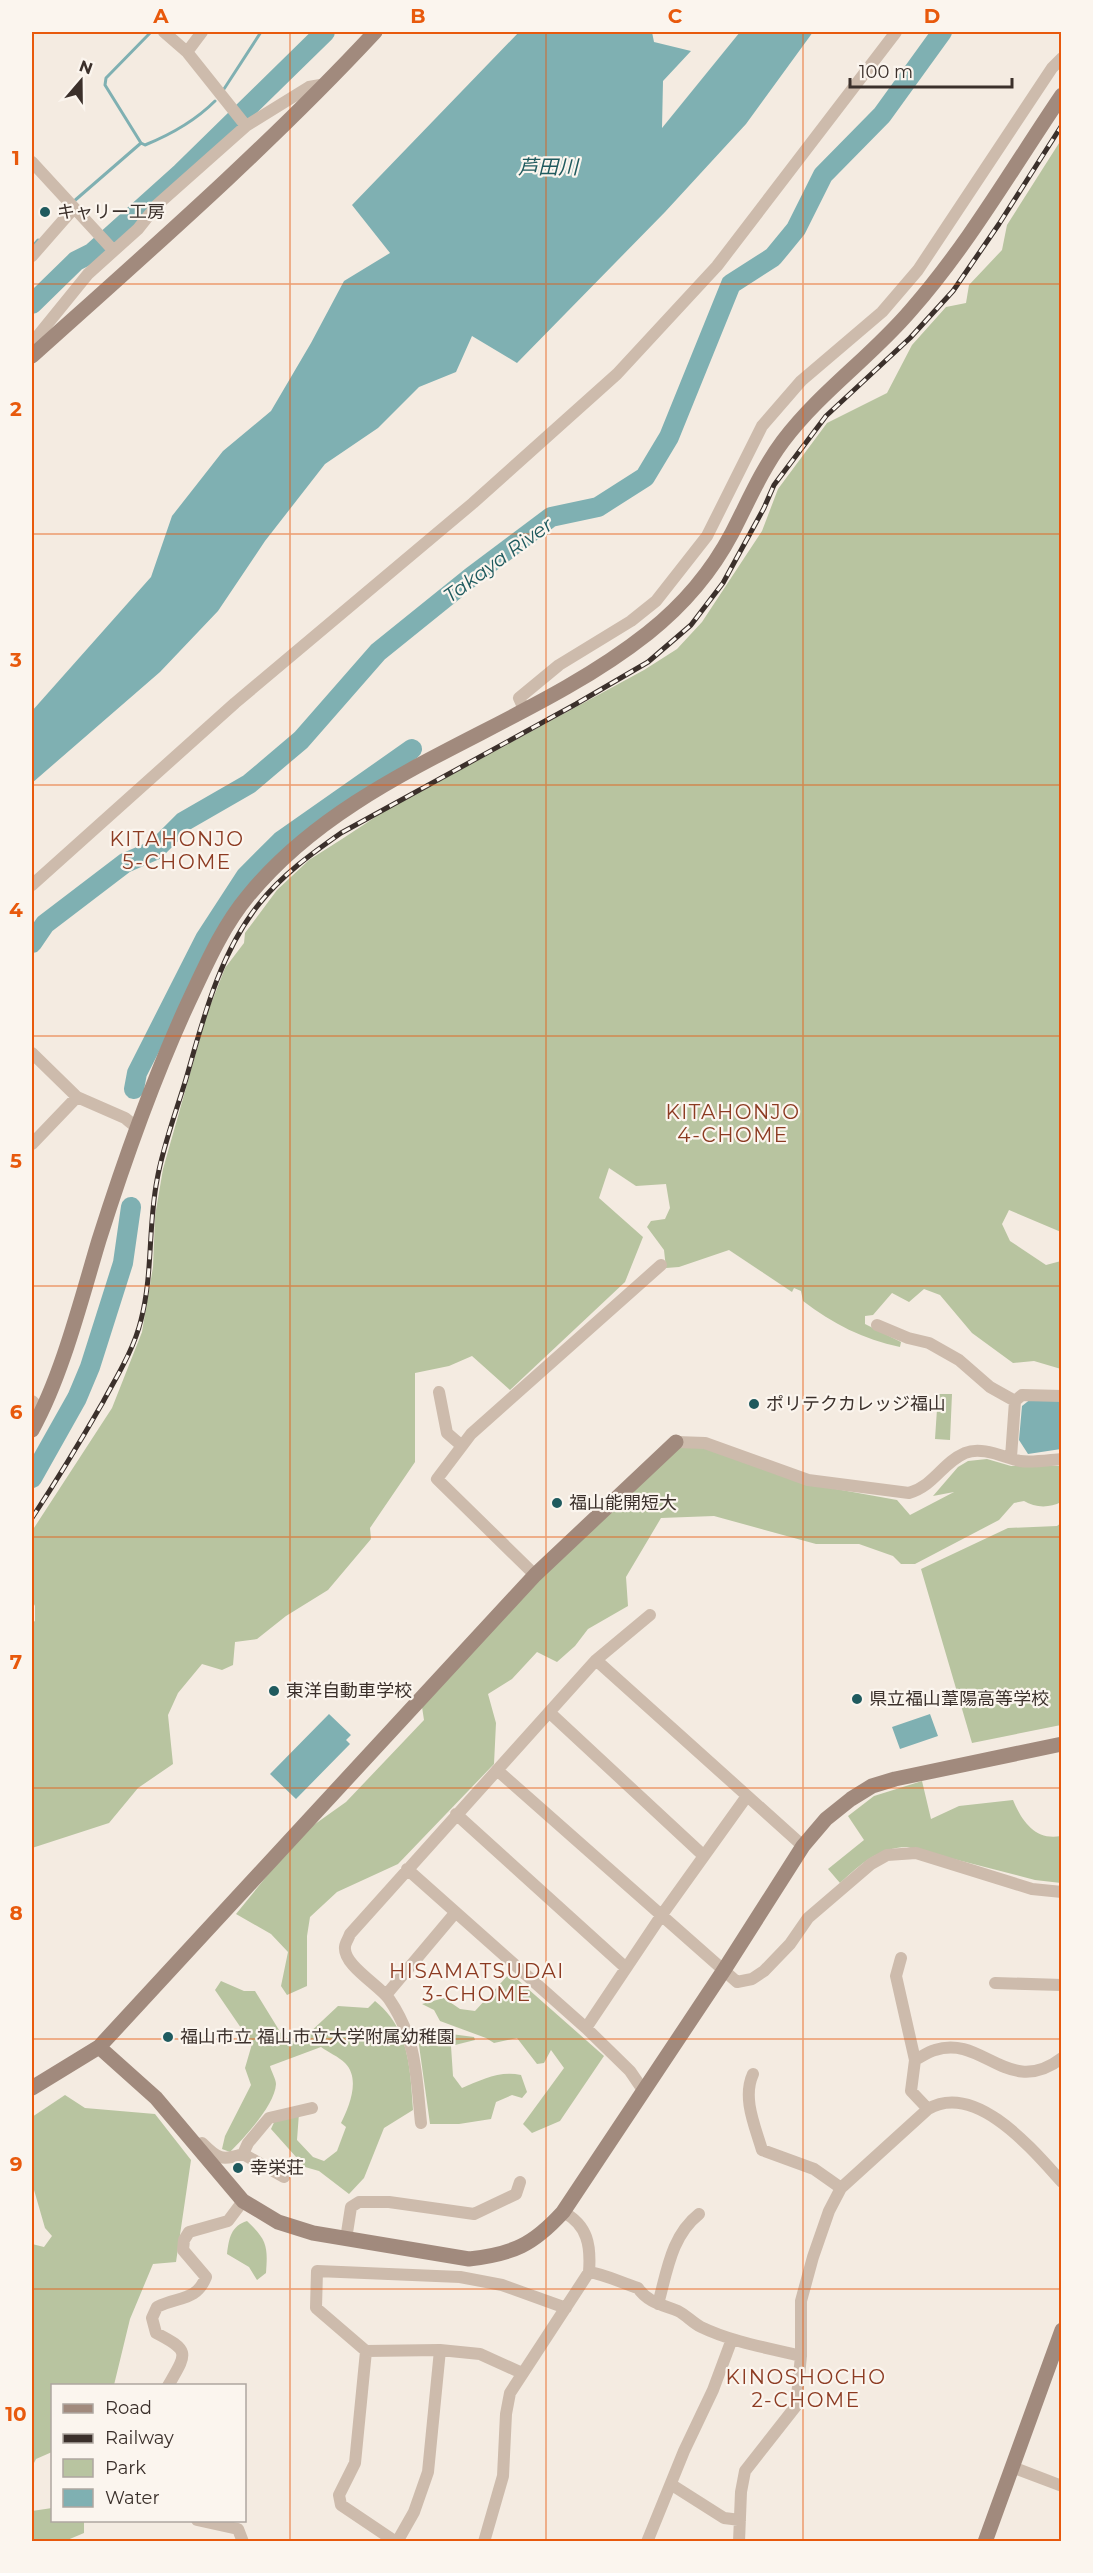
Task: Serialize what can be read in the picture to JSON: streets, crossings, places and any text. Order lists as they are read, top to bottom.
{
  "districts": [
    "KITAHONJO 5-CHOME",
    "KITAHONJO 4-CHOME",
    "HISAMATSUDAI 3-CHOME",
    "KINOSHOCHO 2-CHOME"
  ],
  "water": ["芦田川", "Takaya River"],
  "places": [
    "キャリー工房",
    "ポリテクカレッジ福山",
    "福山能開短大",
    "東洋自動車学校",
    "県立福山葦陽高等学校",
    "福山市立 福山市立大学附属幼稚園",
    "幸栄荘"
  ],
  "legend": [
    "Road",
    "Railway",
    "Park",
    "Water"
  ],
  "scale_bar": "100 m",
  "north": "top",
  "grid": {
    "columns": [
      "A",
      "B",
      "C",
      "D"
    ],
    "rows": [
      "1",
      "2",
      "3",
      "4",
      "5",
      "6",
      "7",
      "8",
      "9",
      "10"
    ]
  }
}
